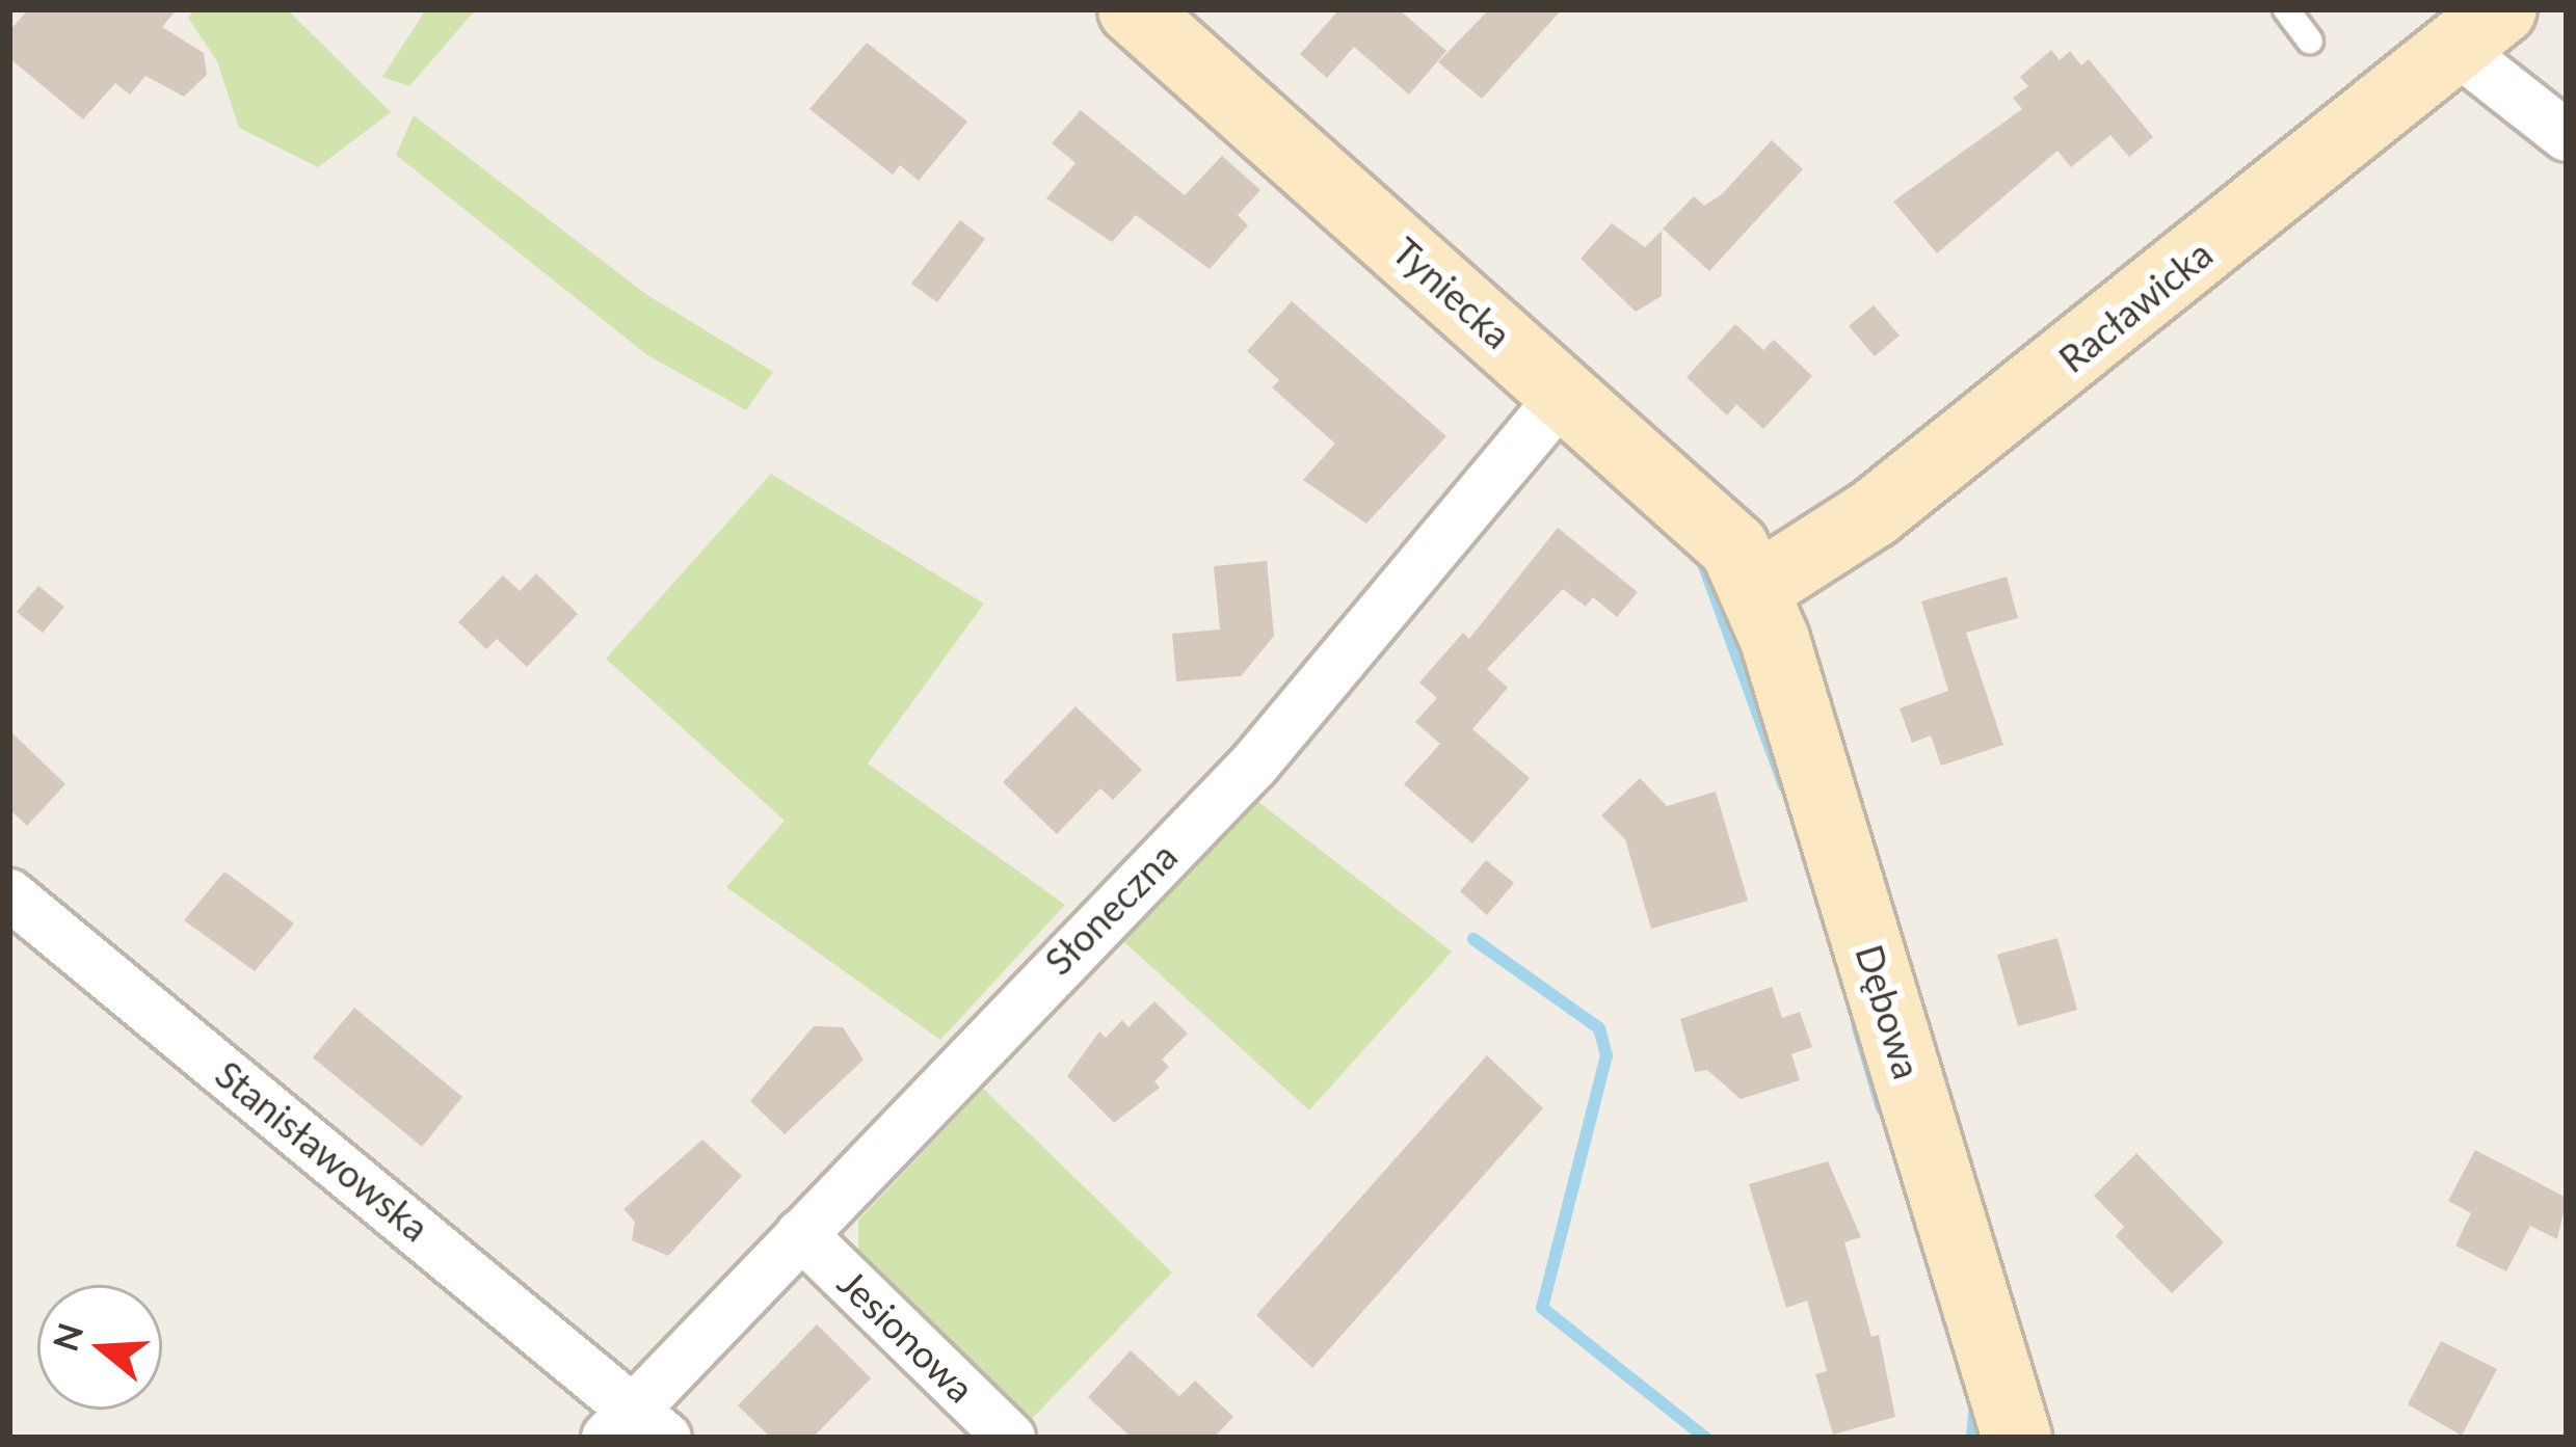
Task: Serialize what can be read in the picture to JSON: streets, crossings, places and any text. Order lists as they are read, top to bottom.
{
  "streets": {
    "street": [
      "Tyniecka",
      "Racławicka",
      "Słoneczna",
      "Dębowa",
      "Stanisławowska",
      "Jesionowa"
    ]
  },
  "crossings": [
    ["Tyniecka", "Racławicka"],
    ["Tyniecka", "Słoneczna"],
    ["Tyniecka", "Dębowa"],
    ["Racławicka", "Dębowa"],
    ["Słoneczna", "Stanisławowska"],
    ["Słoneczna", "Jesionowa"]
  ],
  "north": "left"
}
